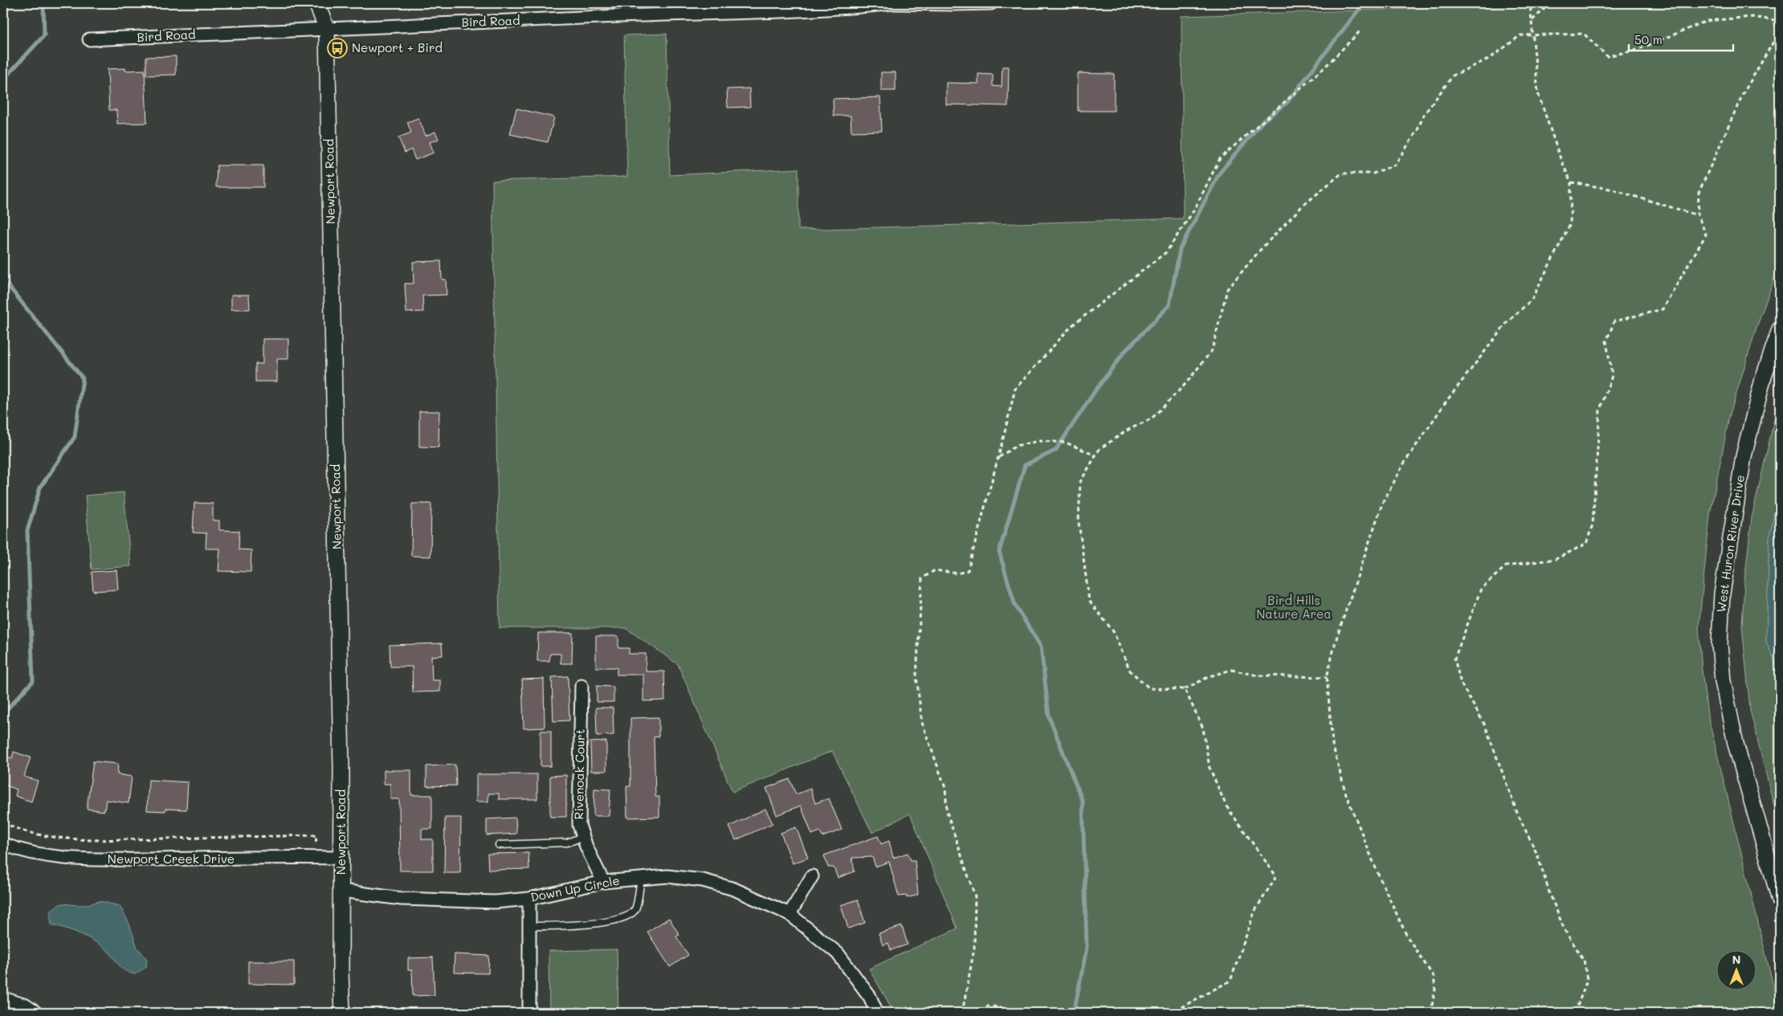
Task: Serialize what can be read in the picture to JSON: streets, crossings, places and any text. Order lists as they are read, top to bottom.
{
  "streets": {
    "street": [
      "Bird Road",
      "Newport Road",
      "West Huron River Drive",
      "Rivenoak Court",
      "Newport Creek Drive",
      "Down Up Circle"
    ]
  },
  "crossings": [
    ["Bird Road", "Newport Road"],
    ["Newport Road", "Newport Creek Drive"],
    ["Newport Road", "Down Up Circle"],
    ["Rivenoak Court", "Down Up Circle"]
  ],
  "parks": ["Bird Hills Nature Area"],
  "places": {
    "bus stop": ["Newport + Bird"]
  },
  "scale_bar": "50 m",
  "north": "top"
}
